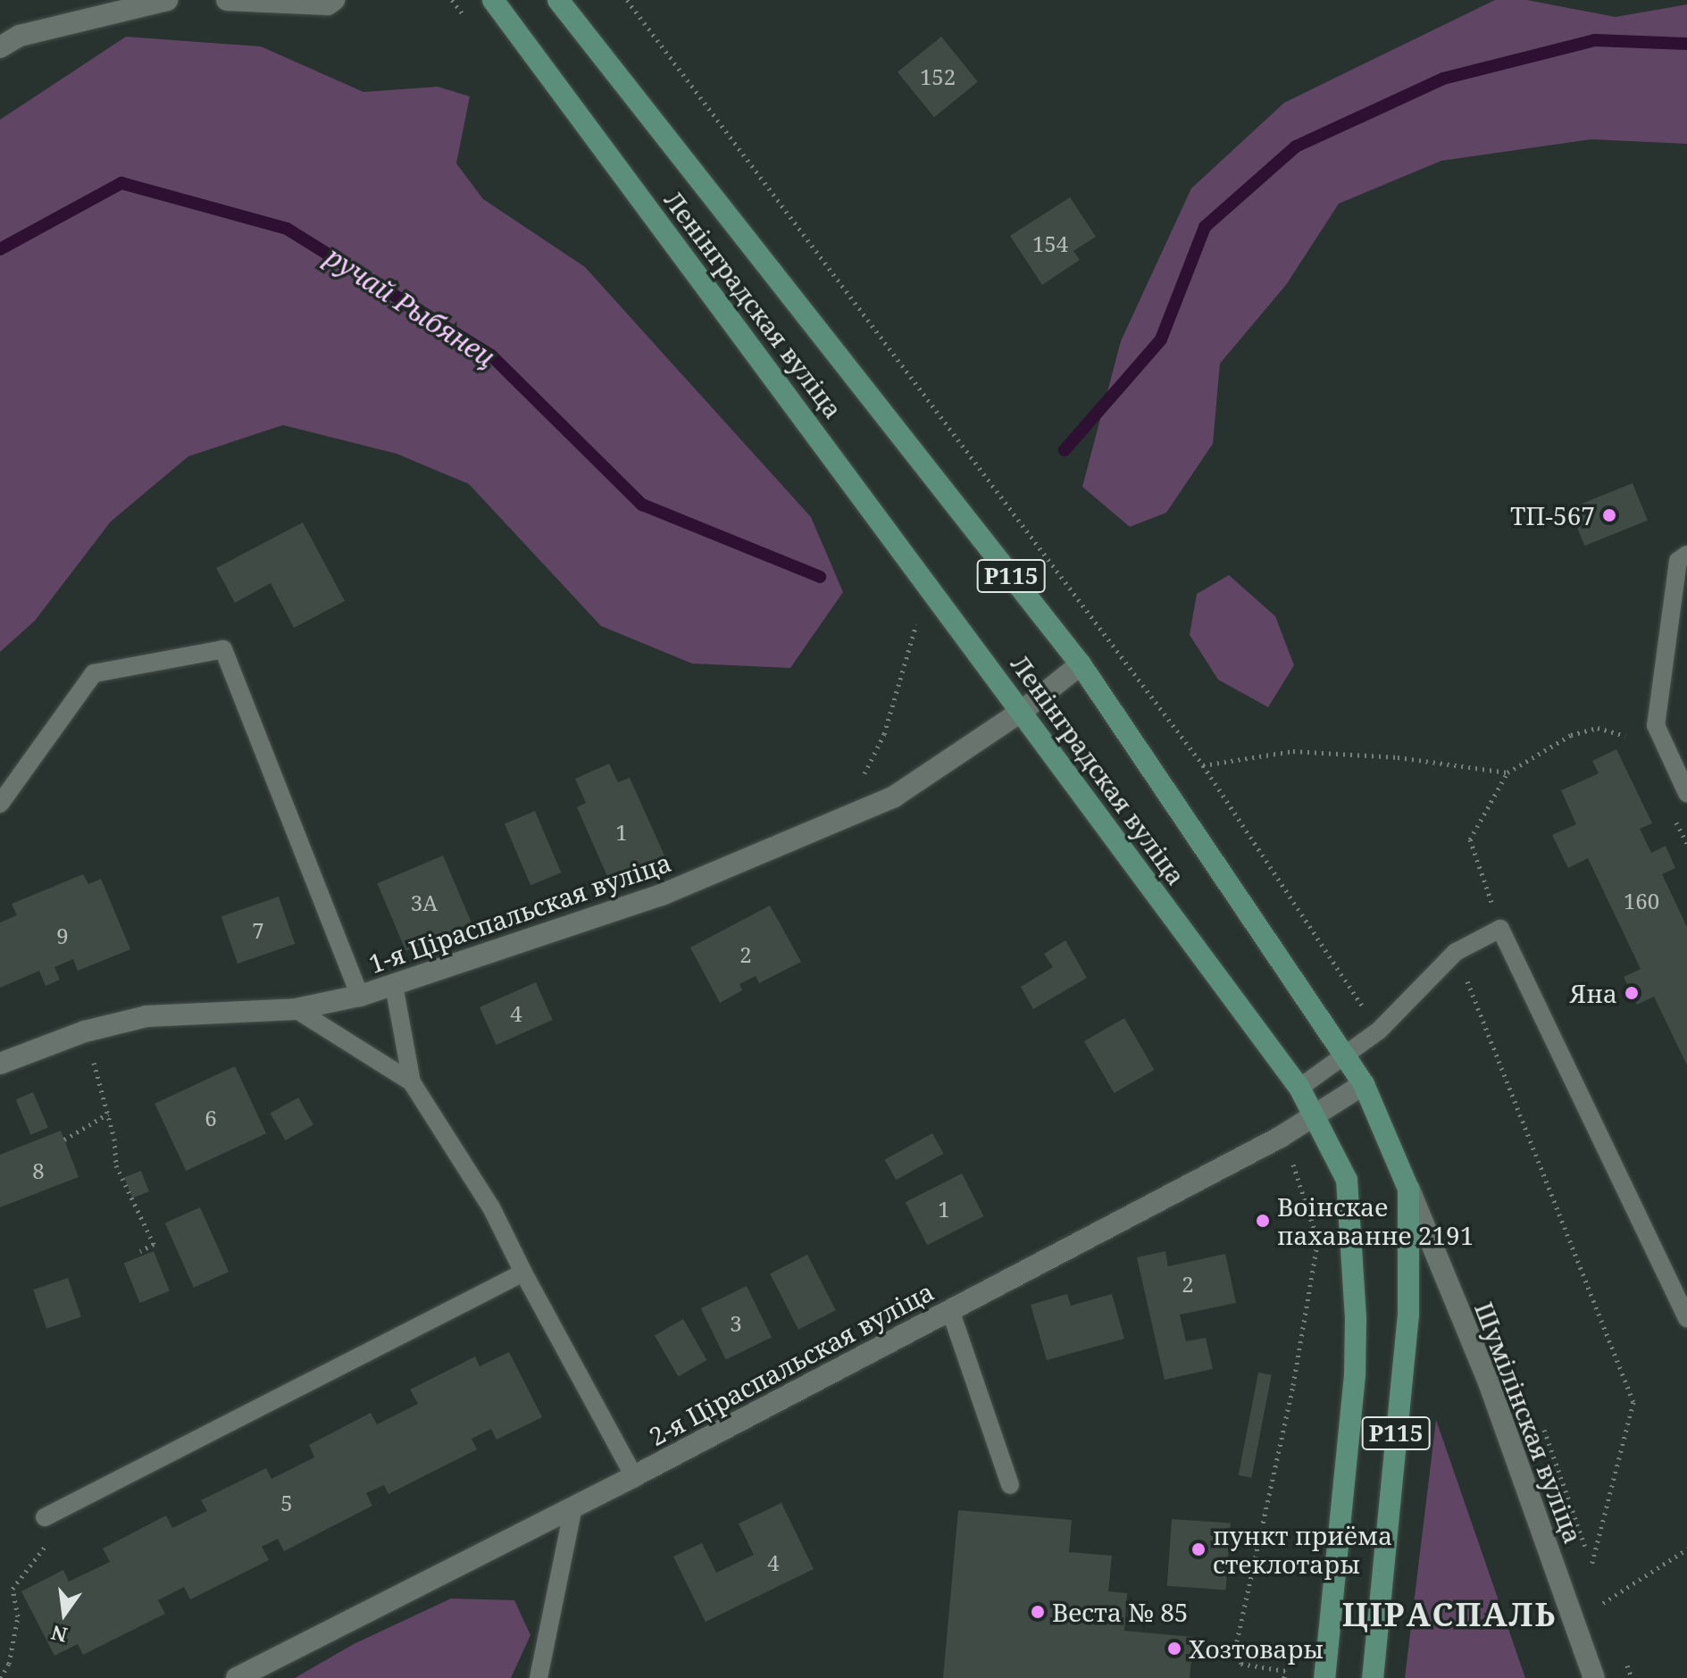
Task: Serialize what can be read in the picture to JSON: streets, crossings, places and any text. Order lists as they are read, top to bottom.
{
  "streets": {
    "main road": ["Ленінградская вуліца", "Р115"],
    "street": ["1-я Ціраспальская вуліца", "2-я Ціраспальская вуліца", "Шумілінская вуліца"]
  },
  "crossings": [
    ["Ленінградская вуліца", "1-я Ціраспальская вуліца"],
    ["Ленінградская вуліца", "2-я Ціраспальская вуліца"],
    ["Ленінградская вуліца", "Шумілінская вуліца"]
  ],
  "districts": ["ЦІРАСПАЛЬ"],
  "water": ["ручай Рыбянец"],
  "places": [
    "ТП-567",
    "Яна",
    "Воінскае пахаванне 2191",
    "пункт приёма стеклотары",
    "Веста № 85",
    "Хозтовары"
  ],
  "house_numbers": [
    "152",
    "154",
    "1",
    "160",
    "3А",
    "7",
    "9",
    "2",
    "4",
    "6",
    "8",
    "1",
    "2",
    "3",
    "5",
    "4"
  ],
  "north": "bottom"
}
